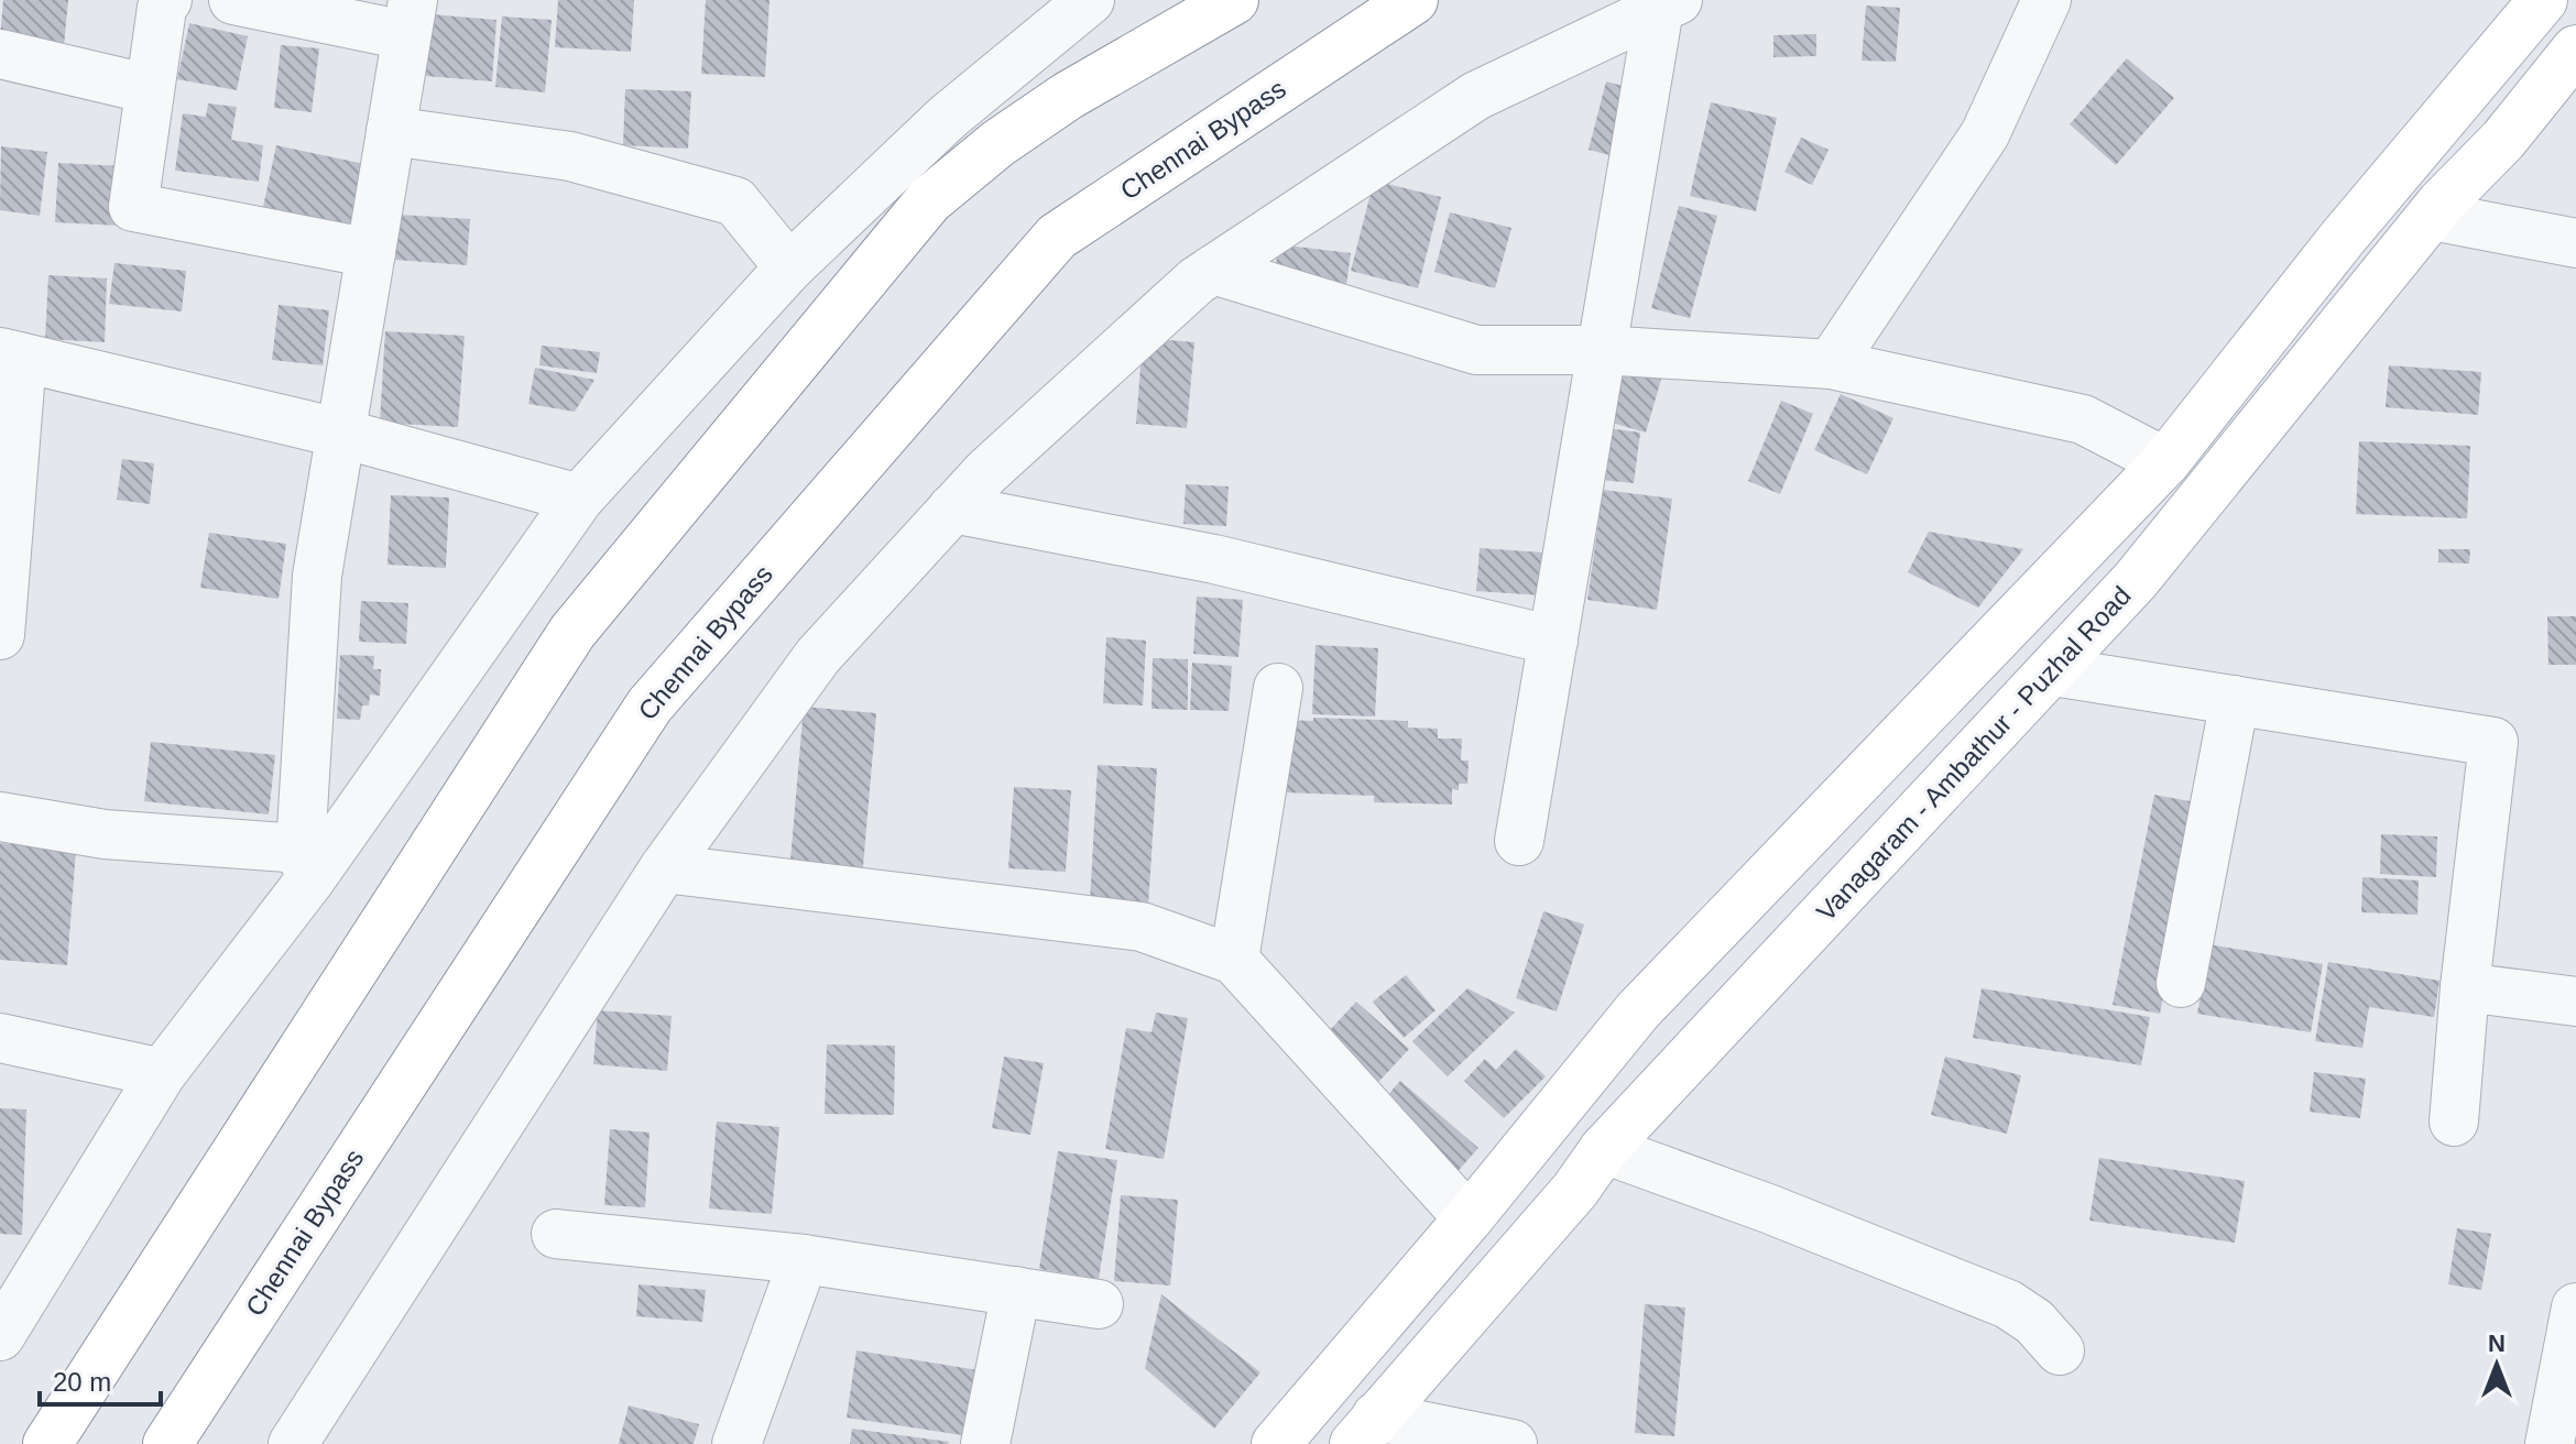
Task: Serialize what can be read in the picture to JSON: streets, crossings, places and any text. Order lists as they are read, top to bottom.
{
  "streets": {
    "main road": ["Chennai Bypass", "Vanagaram - Ambathur - Puzhal Road"]
  },
  "scale_bar": "20 m",
  "north": "top"
}
